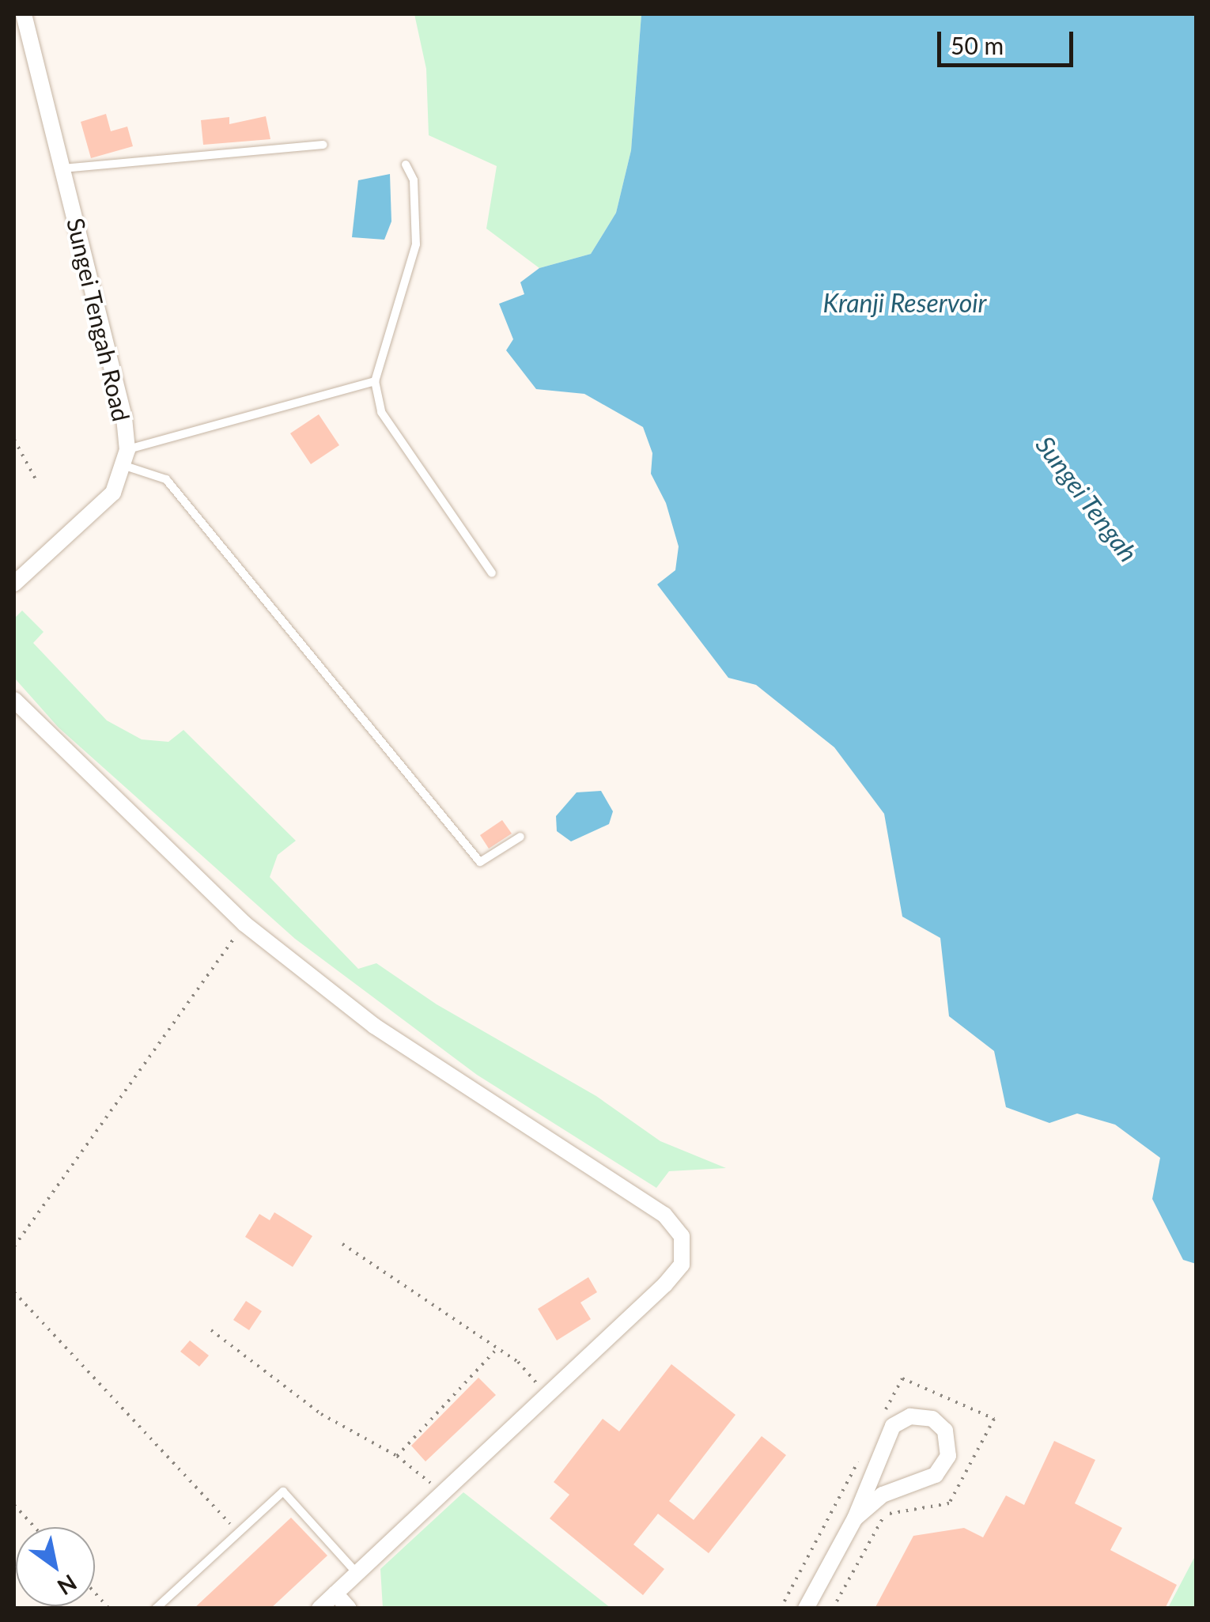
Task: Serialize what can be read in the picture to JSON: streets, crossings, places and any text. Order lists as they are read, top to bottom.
{
  "streets": {
    "street": ["Sungei Tengah Road"]
  },
  "water": ["Kranji Reservoir", "Sungei Tengah"],
  "scale_bar": "50 m",
  "north": "bottom right"
}
